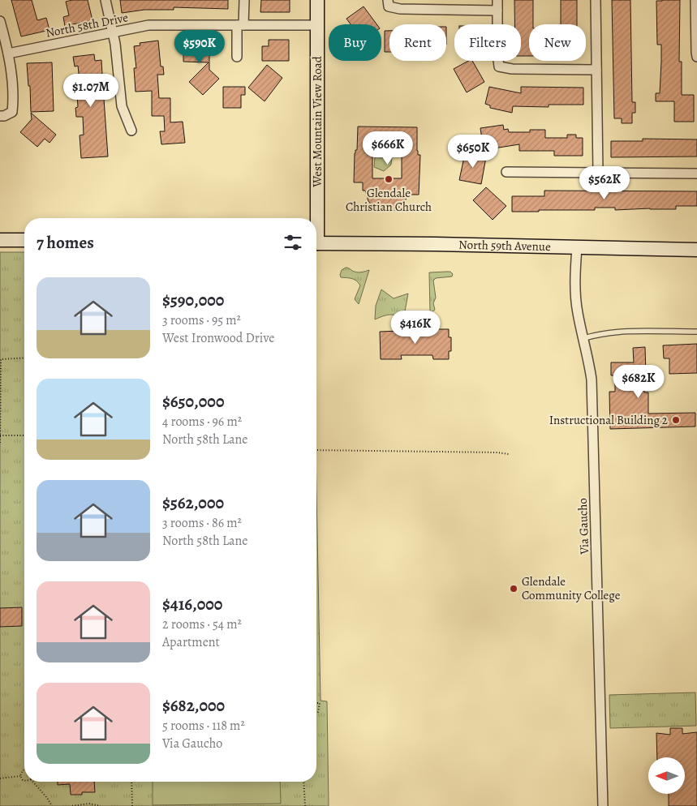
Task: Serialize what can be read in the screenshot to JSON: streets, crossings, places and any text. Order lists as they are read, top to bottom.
{
  "streets": {
    "main road": ["West Mountain View Road", "North 59th Avenue"],
    "street": ["North 58th Drive", "Via Gaucho"]
  },
  "crossings": [
    ["North 58th Drive", "West Mountain View Road"],
    ["North 59th Avenue", "Via Gaucho"]
  ],
  "places": ["Glendale Christian Church", "Instructional Building 2", "Glendale Community College"],
  "north": "left",
  "page": {
    "chip": [
      "Buy",
      "Rent",
      "Filters",
      "New"
    ],
    "price": [
      "$590K",
      "$1.07M",
      "$666K",
      "$650K",
      "$562K",
      "$416K",
      "$682K"
    ],
    "heading": "7 homes",
    "list": [
      {
        "name": "$590,000",
        "note": "3 rooms · 95 m² · West Ironwood Drive"
      },
      {
        "name": "$650,000",
        "note": "4 rooms · 96 m² · North 58th Lane"
      },
      {
        "name": "$562,000",
        "note": "3 rooms · 86 m² · North 58th Lane"
      },
      {
        "name": "$416,000",
        "note": "2 rooms · 54 m² · Apartment"
      },
      {
        "name": "$682,000",
        "note": "5 rooms · 118 m² · Via Gaucho"
      }
    ]
  }
}
